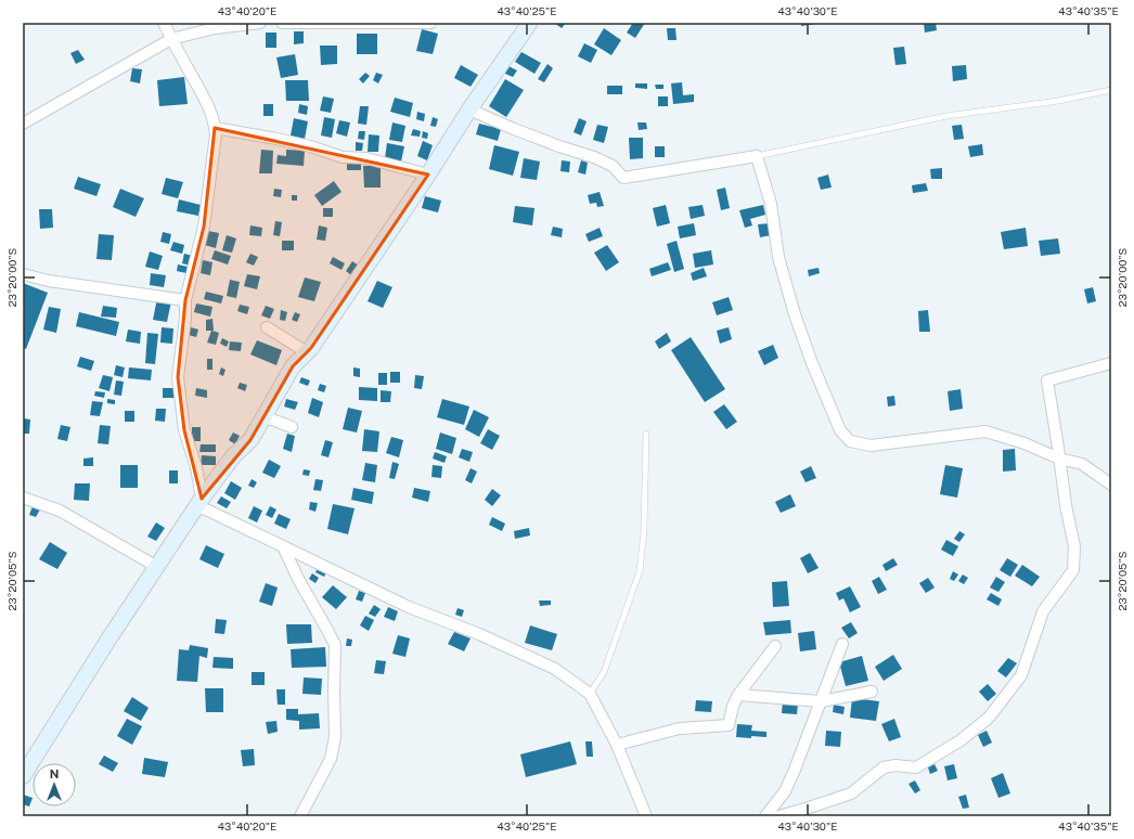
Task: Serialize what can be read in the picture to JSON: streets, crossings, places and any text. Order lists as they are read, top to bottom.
{
  "north": "top",
  "coordinates": [
    "43°40'20\"E",
    "43°40'25\"E",
    "43°40'30\"E",
    "43°40'35\"E",
    "23°20'00\"S",
    "23°20'05\"S"
  ]
}
